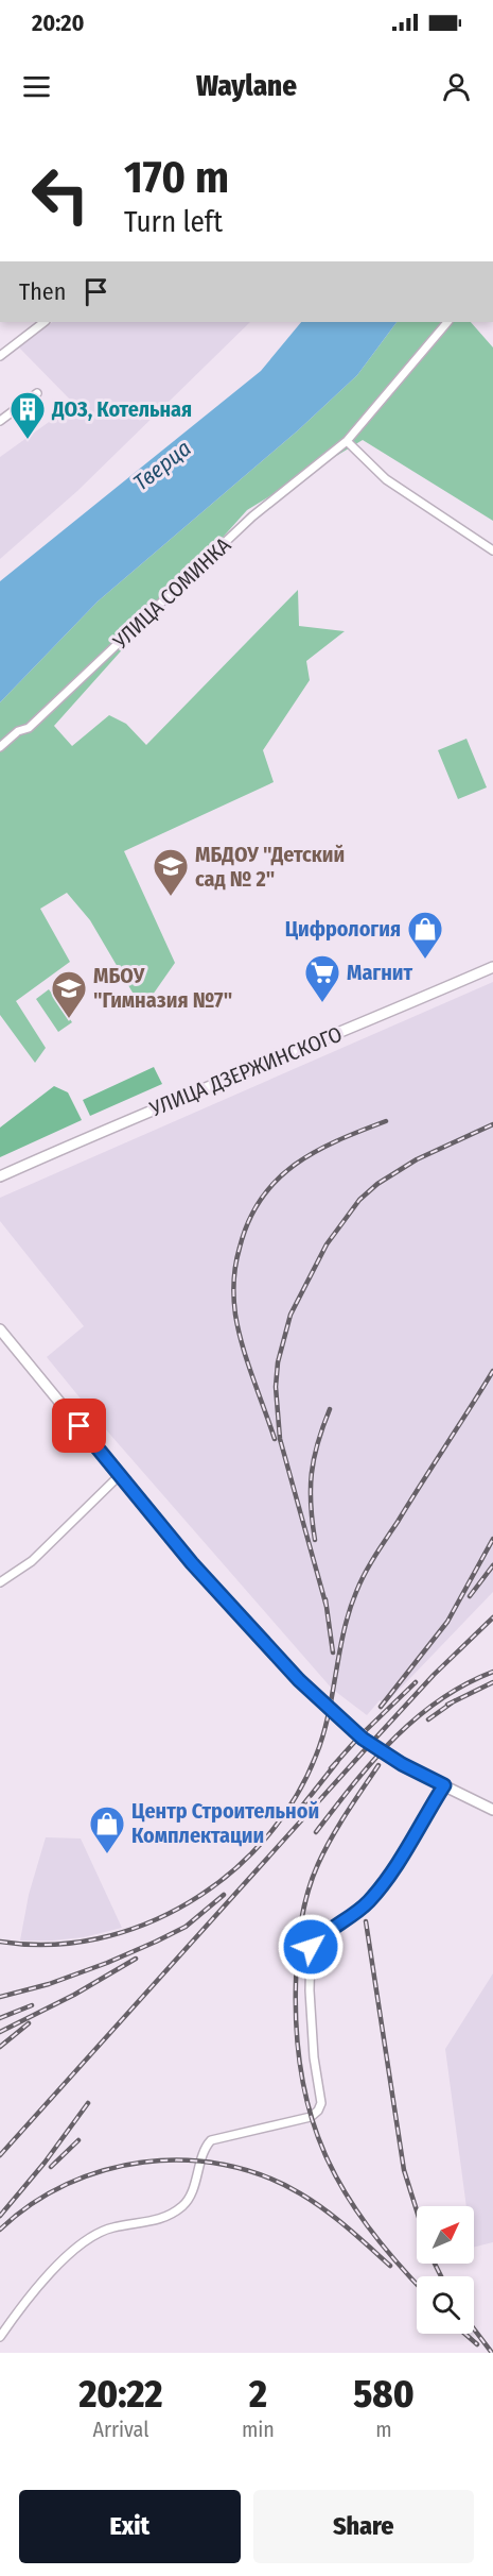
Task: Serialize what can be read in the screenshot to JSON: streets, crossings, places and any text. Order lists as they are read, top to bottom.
{
  "streets": {
    "street": ["УЛИЦА СОМИНКА", "УЛИЦА ДЗЕРЖИНСКОГО"]
  },
  "water": ["Тверца"],
  "places": {
    "building": ["ДОЗ, Котельная"],
    "school or university": ["МБДОУ \"Детский сад № 2\"", "МБОУ \"Гимназия №7\""],
    "shop": ["Цифрология", "Центр Строительной Комплектации"],
    "supermarket": ["Магнит"]
  },
  "north": "top right",
  "page": {
    "status": "20:20",
    "header": "Waylane",
    "turn": ["170 m", "Turn left"],
    "then": "Then",
    "eta": [
      "20:22",
      "Arrival",
      "2",
      "min",
      "580",
      "m"
    ],
    "buttons": ["Exit", "Share"]
  }
}
